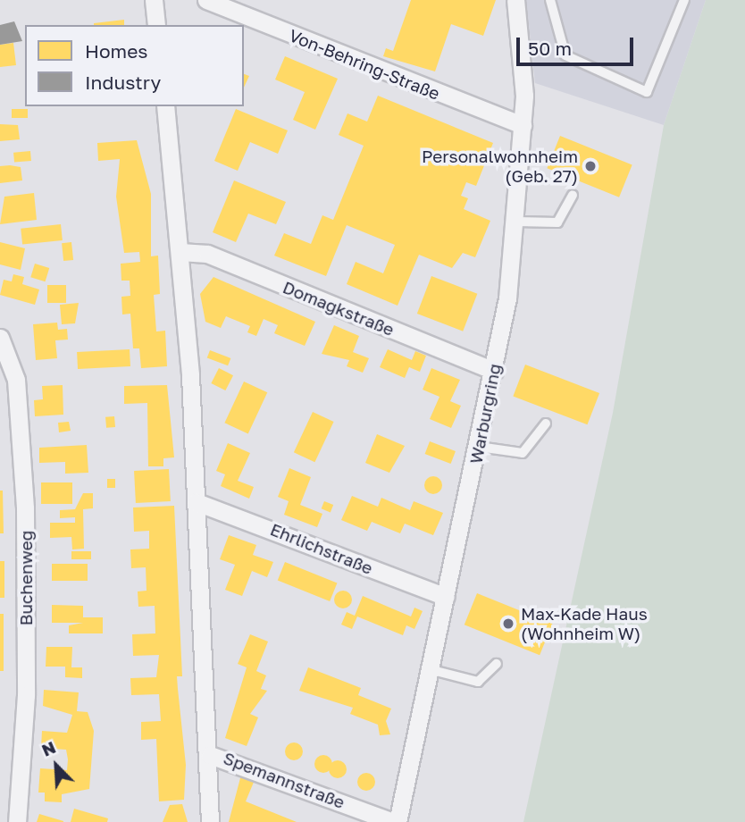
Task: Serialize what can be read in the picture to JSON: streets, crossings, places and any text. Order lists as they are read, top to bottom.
{
  "streets": {
    "street": [
      "Von-Behring-Straße",
      "Domagkstraße",
      "Warburgring",
      "Ehrlichstraße",
      "Buchenweg",
      "Spemannstraße"
    ]
  },
  "crossings": [
    ["Von-Behring-Straße", "Warburgring"],
    ["Domagkstraße", "Warburgring"],
    ["Warburgring", "Ehrlichstraße"],
    ["Warburgring", "Spemannstraße"]
  ],
  "places": ["Personalwohnheim (Geb. 27)", "Max-Kade Haus (Wohnheim W)"],
  "legend": ["Homes", "Industry"],
  "scale_bar": "50 m",
  "north": "top left"
}
